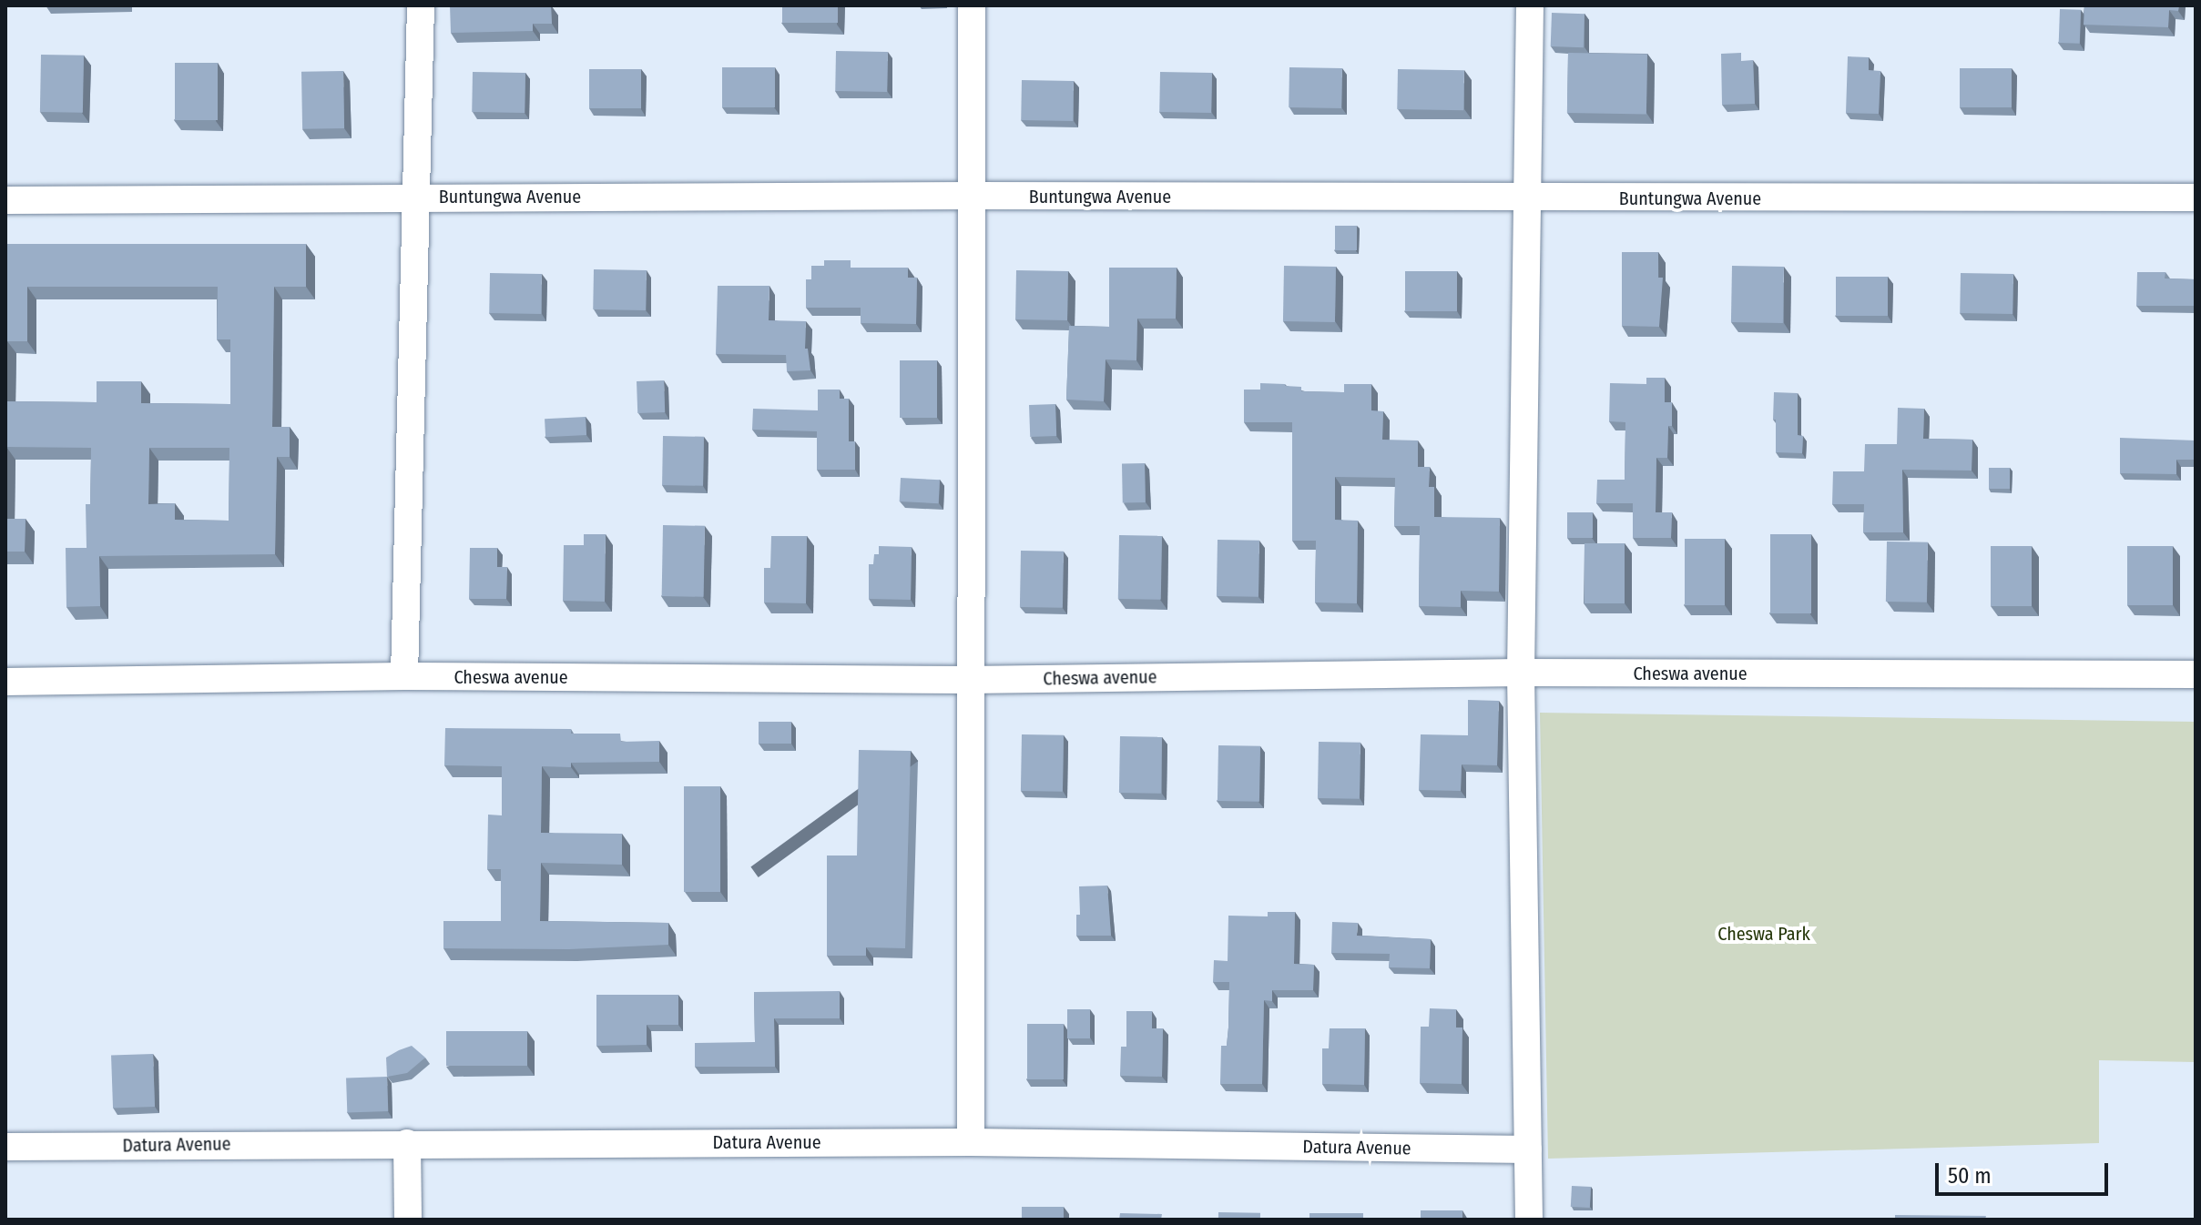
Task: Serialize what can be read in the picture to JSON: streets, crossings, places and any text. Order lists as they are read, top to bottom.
{
  "streets": {
    "street": ["Buntungwa Avenue", "Cheswa avenue", "Datura Avenue"]
  },
  "parks": ["Cheswa Park"],
  "scale_bar": "50 m"
}
